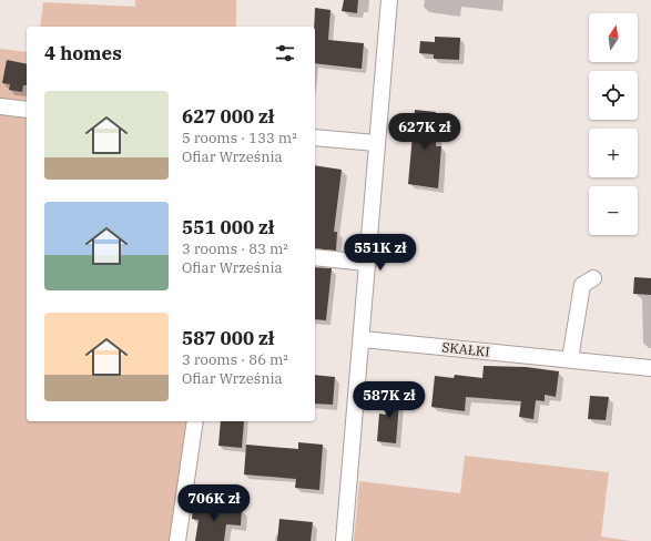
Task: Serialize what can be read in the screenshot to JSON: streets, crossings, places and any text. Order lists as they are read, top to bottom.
{
  "streets": {
    "street": ["SKAŁKI"]
  },
  "north": "top",
  "page": {
    "map_buttons": ["+", "−"],
    "heading": "4 homes",
    "list": [
      {
        "name": "627 000 zł",
        "note": "5 rooms · 133 m² · Ofiar Września"
      },
      {
        "name": "551 000 zł",
        "note": "3 rooms · 83 m² · Ofiar Września"
      },
      {
        "name": "587 000 zł",
        "note": "3 rooms · 86 m² · Ofiar Września"
      }
    ],
    "price": [
      "627K zł",
      "551K zł",
      "587K zł",
      "706K zł"
    ]
  }
}
